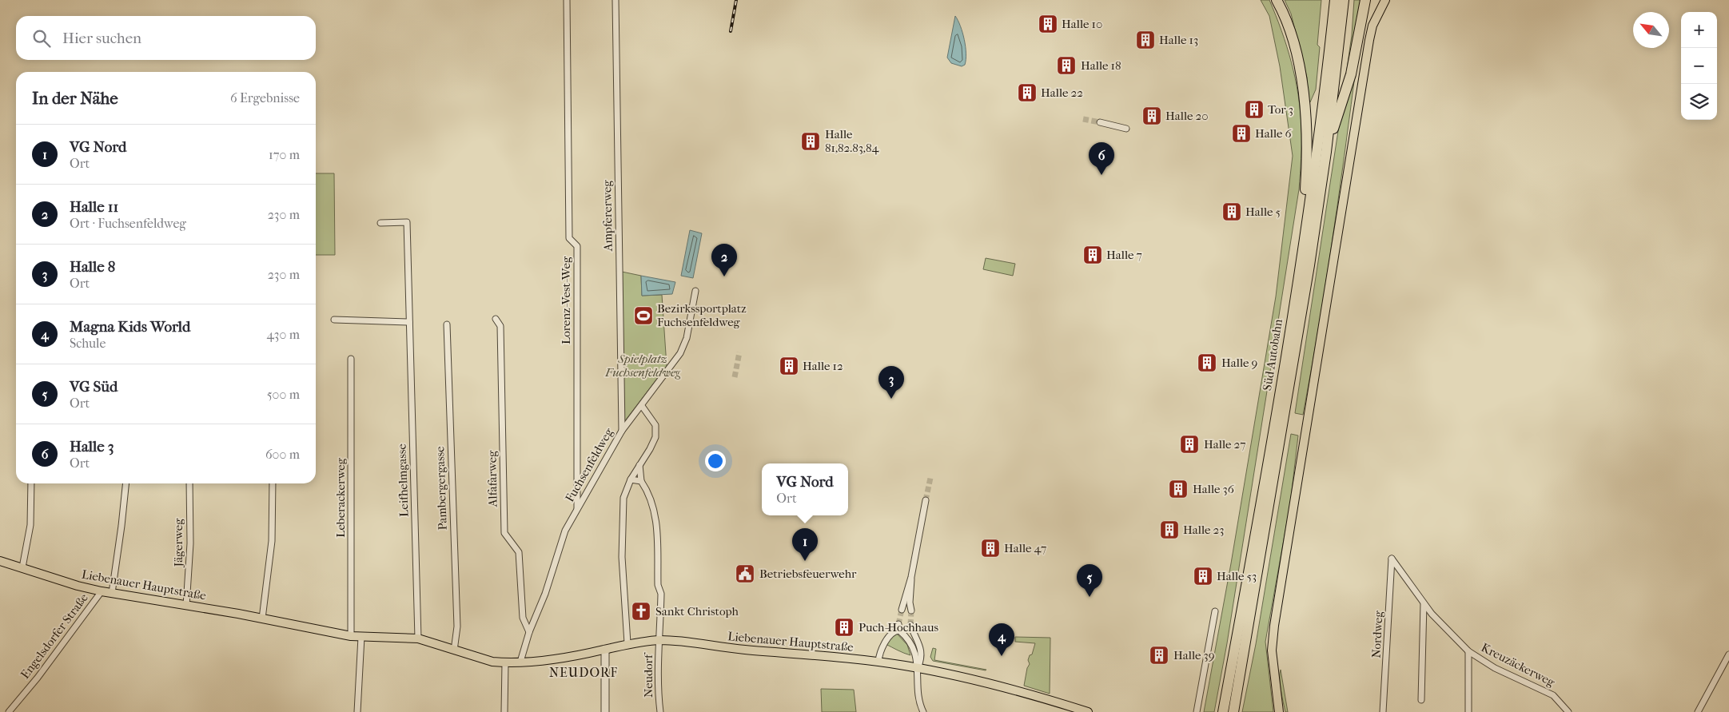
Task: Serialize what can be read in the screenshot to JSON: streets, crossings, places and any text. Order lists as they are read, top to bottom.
{
  "streets": {
    "highway": ["Süd Autobahn"],
    "main road": ["Liebenauer Hauptstraße"],
    "street": [
      "Ampfererweg",
      "Lorenz-Vest-Weg",
      "Fuchsenfeldweg",
      "Alfafarweg",
      "Leifhelmgasse",
      "Pambergergasse",
      "Leberackerweg",
      "Jägerweg",
      "Nordweg",
      "Engelsdorfer Straße",
      "Kreuzäckerweg",
      "Neudorf"
    ]
  },
  "crossings": [
    ["Ampfererweg", "Fuchsenfeldweg"],
    ["Lorenz-Vest-Weg", "Fuchsenfeldweg"],
    ["Fuchsenfeldweg", "Alfafarweg"],
    ["Fuchsenfeldweg", "Liebenauer Hauptstraße"],
    ["Leifhelmgasse", "Liebenauer Hauptstraße"],
    ["Pambergergasse", "Liebenauer Hauptstraße"],
    ["Leberackerweg", "Liebenauer Hauptstraße"],
    ["Jägerweg", "Liebenauer Hauptstraße"],
    ["Liebenauer Hauptstraße", "Engelsdorfer Straße"],
    ["Liebenauer Hauptstraße", "Neudorf"],
    ["Nordweg", "Kreuzäckerweg"]
  ],
  "districts": ["NEUDORF"],
  "parks": ["Spielplatz Fuchsenfeldweg"],
  "places": {
    "building": [
      "Halle 10",
      "Halle 13",
      "Halle 18",
      "Halle 22",
      "Tor 3",
      "Halle 20",
      "Halle 6",
      "Halle 81,82.83,84",
      "Halle 5",
      "Halle 7",
      "Halle 9",
      "Halle 12",
      "Halle 27",
      "Halle 36",
      "Halle 23",
      "Halle 47",
      "Halle 53",
      "Puch-Hochhaus",
      "Halle 39"
    ],
    "sports": ["Bezirkssportplatz Fuchsenfeldweg"],
    "public building": ["Betriebsfeuerwehr"],
    "church": ["Sankt Christoph"]
  },
  "north": "top left",
  "page": {
    "map_buttons": ["+", "−"],
    "search": "Hier suchen",
    "heading": ["In der Nähe", "6 Ergebnisse"],
    "list": [
      {
        "mark": "1",
        "name": "VG Nord",
        "note": "Ort",
        "value": "170 m"
      },
      {
        "mark": "2",
        "name": "Halle 11",
        "note": "Ort · Fuchsenfeldweg",
        "value": "230 m"
      },
      {
        "mark": "3",
        "name": "Halle 8",
        "note": "Ort",
        "value": "230 m"
      },
      {
        "mark": "4",
        "name": "Magna Kids World",
        "note": "Schule",
        "value": "430 m"
      },
      {
        "mark": "5",
        "name": "VG Süd",
        "note": "Ort",
        "value": "500 m"
      },
      {
        "mark": "6",
        "name": "Halle 3",
        "note": "Ort",
        "value": "600 m"
      }
    ],
    "pins": [
      "6",
      "2",
      "3",
      "1",
      "5",
      "4"
    ],
    "popup": ["VG Nord", "Ort"]
  }
}
